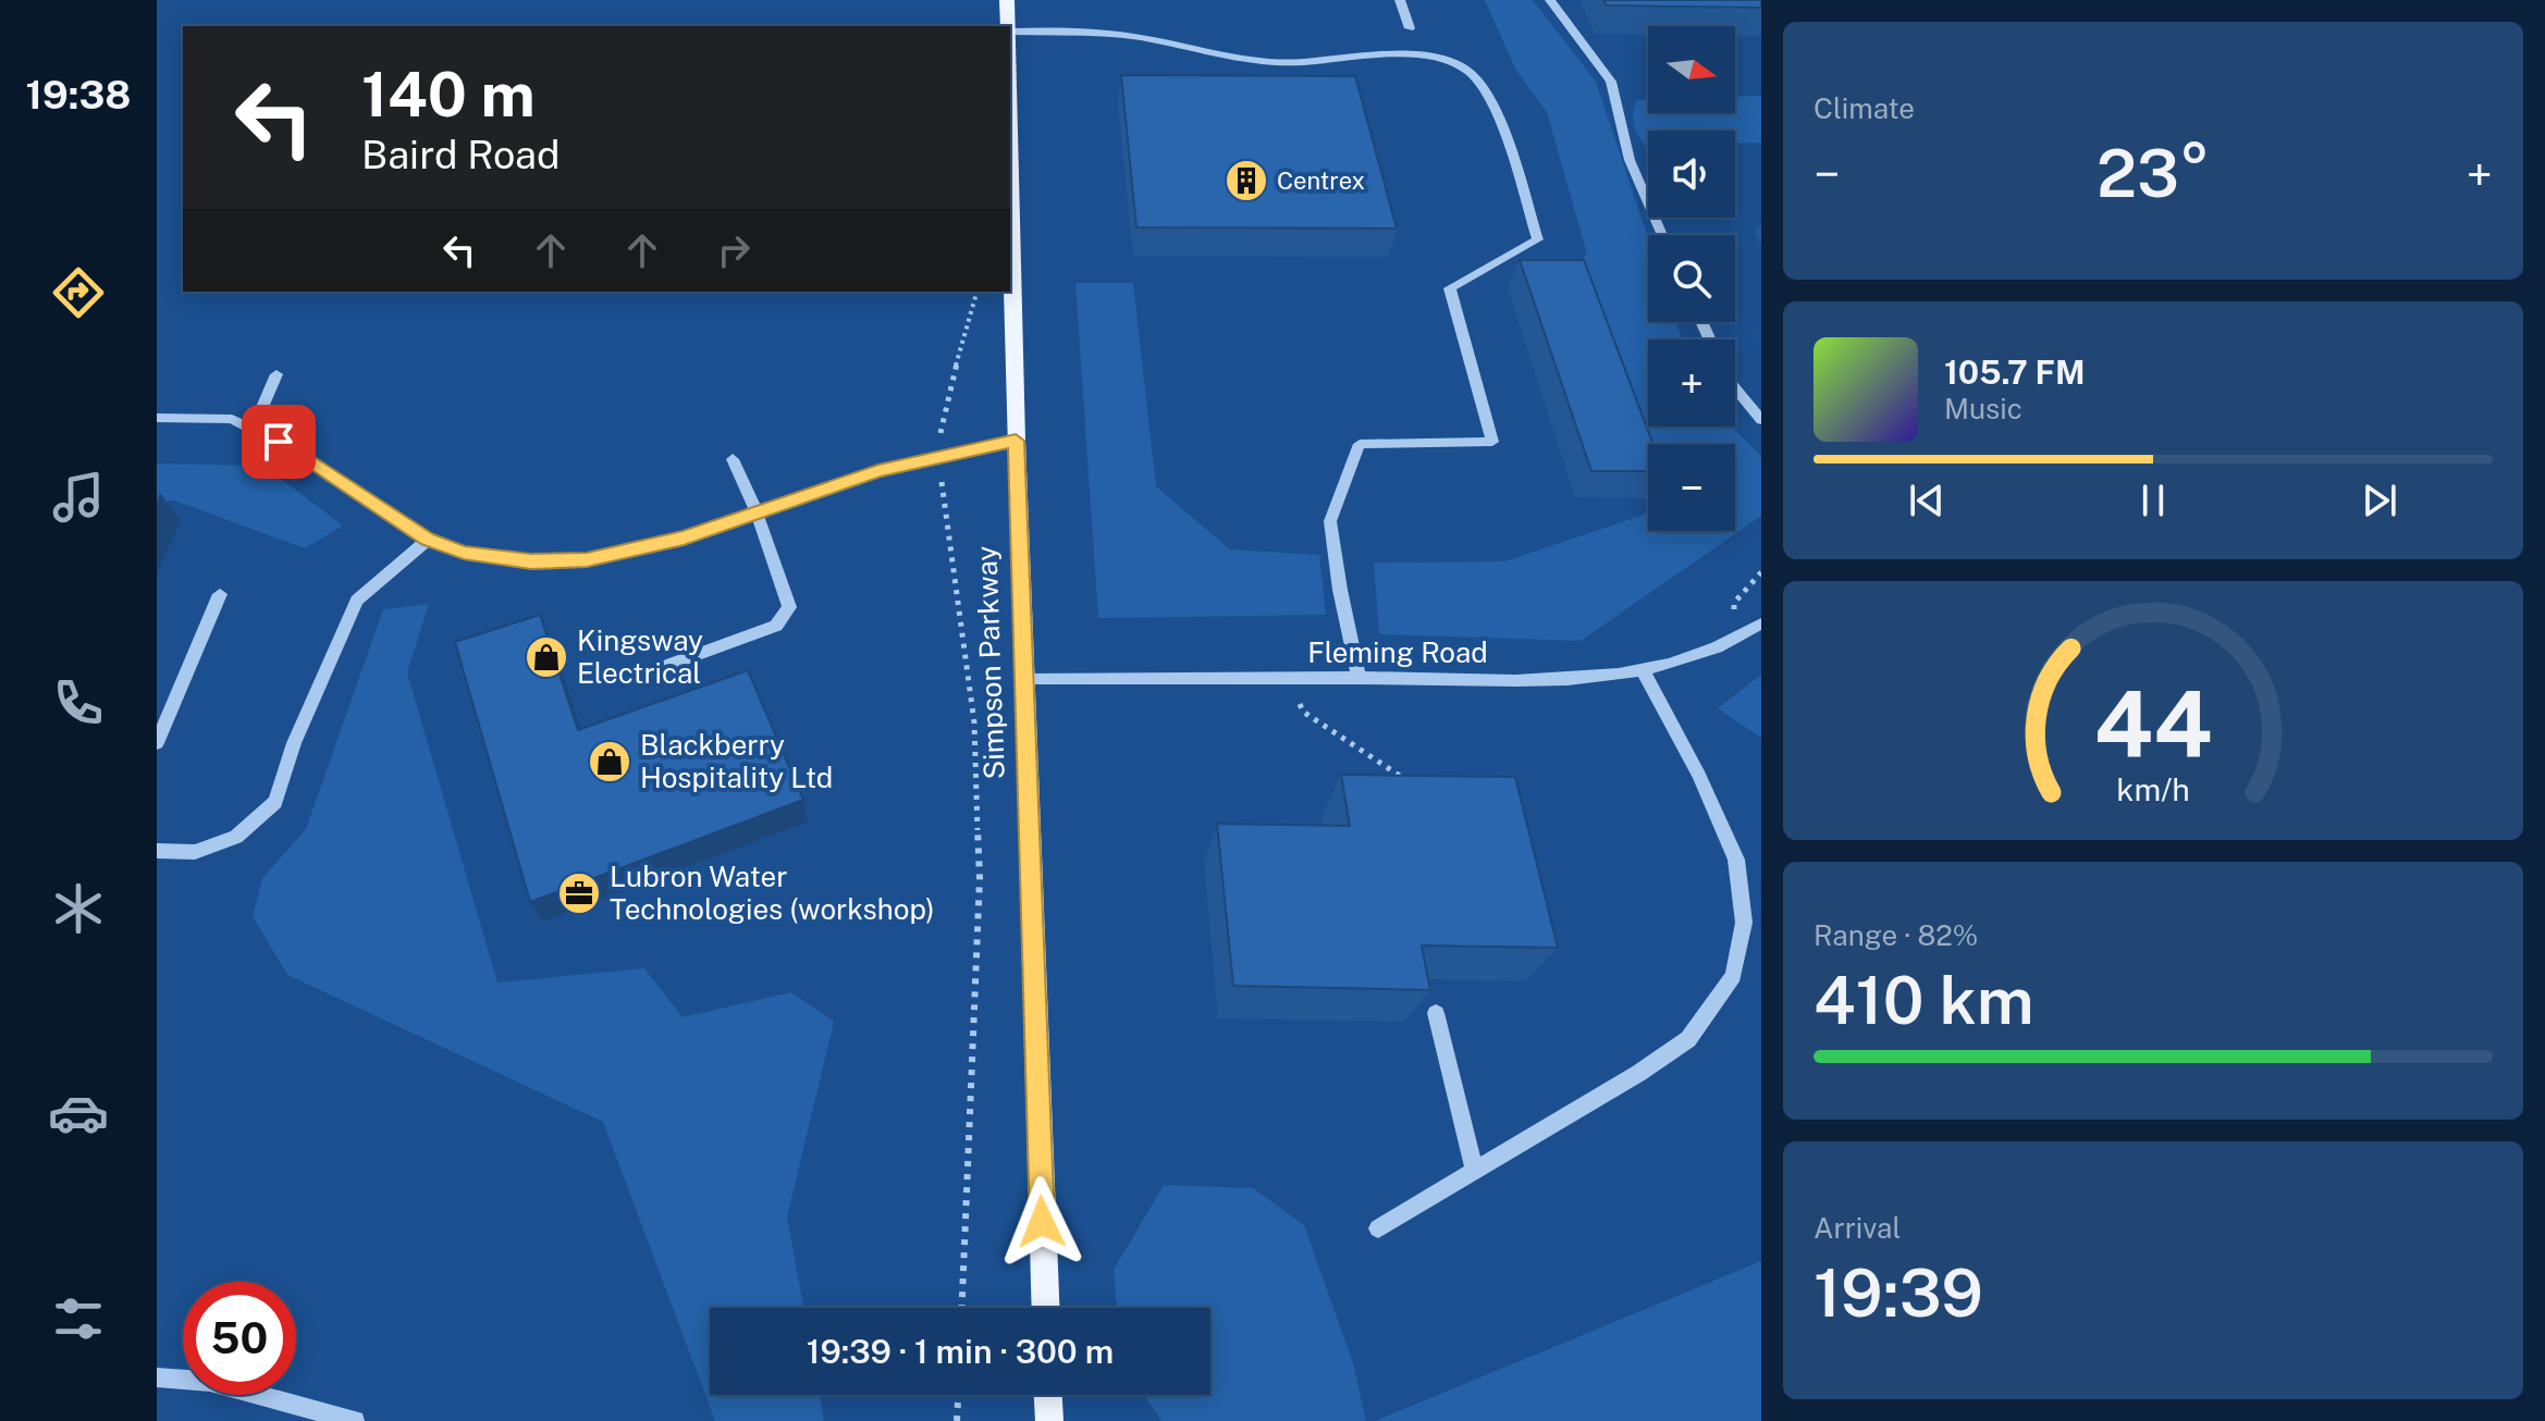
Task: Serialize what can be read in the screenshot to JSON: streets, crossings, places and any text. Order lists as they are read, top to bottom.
{
  "streets": {
    "main road": ["Simpson Parkway"],
    "street": ["Fleming Road"]
  },
  "crossings": [
    ["Fleming Road", "Simpson Parkway"]
  ],
  "places": {
    "building": ["Centrex"],
    "shop": ["Kingsway Electrical", "Blackberry Hospitality Ltd"],
    "office": ["Lubron Water Technologies (workshop)"]
  },
  "north": "right",
  "page": {
    "tabs": "19:38",
    "tile": [
      "Climate",
      ["Range · 82%", "410 km"],
      ["Arrival", "19:39"]
    ],
    "map_buttons": ["+", "−"],
    "turn": ["140 m", "Baird Road"],
    "heat": ["−", "23°", "+"],
    "song": ["105.7 FM", "Music"],
    "limit": "50",
    "trip": "19:39 · 1 min · 300 m",
    "gauge": ["44", "km/h"]
  }
}
